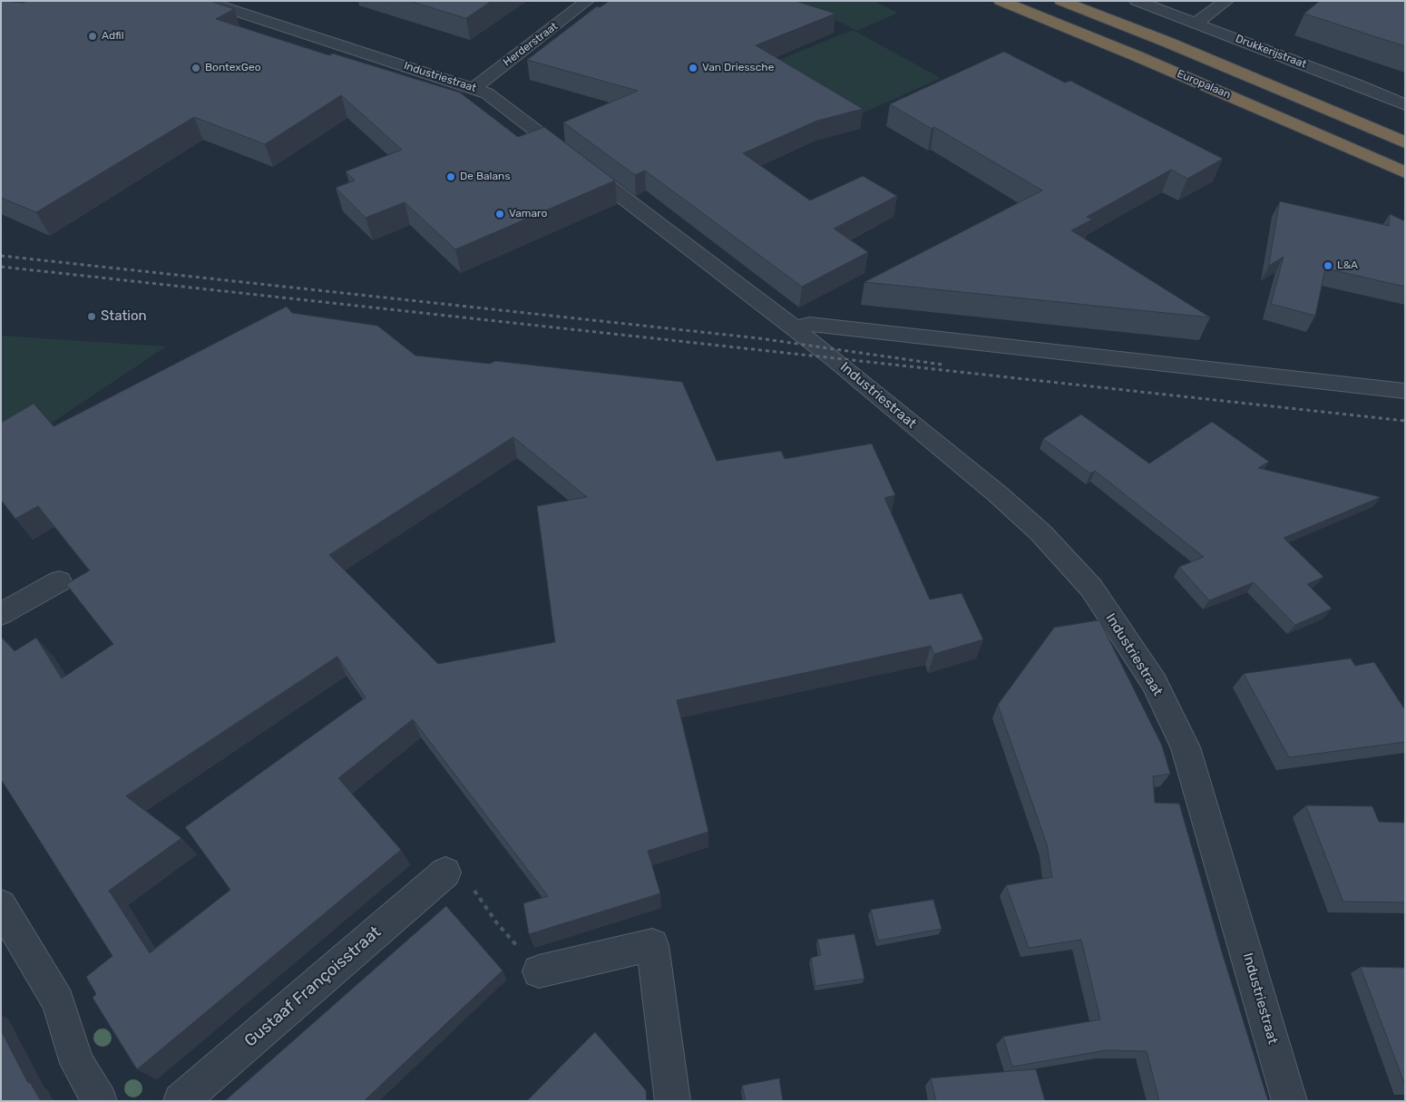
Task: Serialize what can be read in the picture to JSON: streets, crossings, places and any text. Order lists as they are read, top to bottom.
{
  "streets": {
    "highway": ["Europalaan"],
    "street": [
      "Herderstraat",
      "Drukkerijstraat",
      "Industriestraat",
      "Gustaaf Françoisstraat"
    ]
  },
  "crossings": [
    ["Herderstraat", "Industriestraat"]
  ],
  "places": [
    "Adfil",
    "BontexGeo",
    "Van Driessche",
    "De Balans",
    "Vamaro",
    "L&A",
    "Station"
  ]
}
